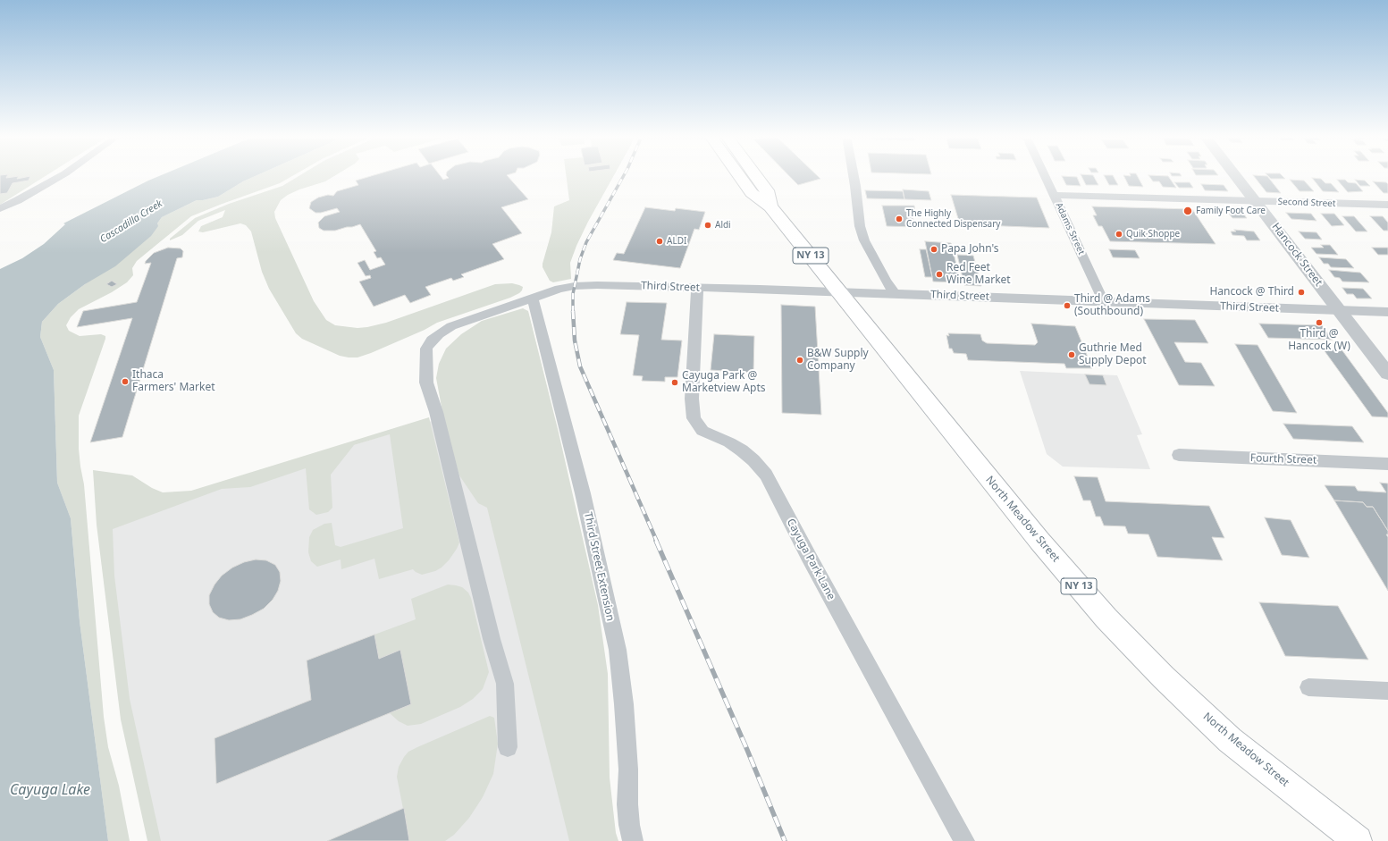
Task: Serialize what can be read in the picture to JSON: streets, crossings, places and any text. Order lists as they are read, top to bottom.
{
  "streets": {
    "highway": ["NY 13", "North Meadow Street"],
    "street": [
      "Second Street",
      "Adams Street",
      "Hancock Street",
      "Third Street",
      "Fourth Street",
      "Cayuga Park Lane",
      "Third Street Extension"
    ]
  },
  "crossings": [
    ["Second Street", "Adams Street"],
    ["Second Street", "Hancock Street"],
    ["Adams Street", "Third Street"],
    ["Hancock Street", "Third Street"],
    ["Third Street", "North Meadow Street"],
    ["Third Street", "Cayuga Park Lane"],
    ["Third Street", "Third Street Extension"]
  ],
  "water": ["Cascadilla Creek", "Cayuga Lake"],
  "places": [
    "Family Foot Care",
    "The Highly Connected Dispensary",
    "Aldi",
    "Quik Shoppe",
    "ALDI",
    "Papa John's",
    "Red Feet Wine Market",
    "Hancock @ Third",
    "Third @ Adams (Southbound)",
    "Third @ Hancock (W)",
    "Guthrie Med Supply Depot",
    "B&W Supply Company",
    "Ithaca Farmers' Market",
    "Cayuga Park @ Marketview Apts"
  ]
}
